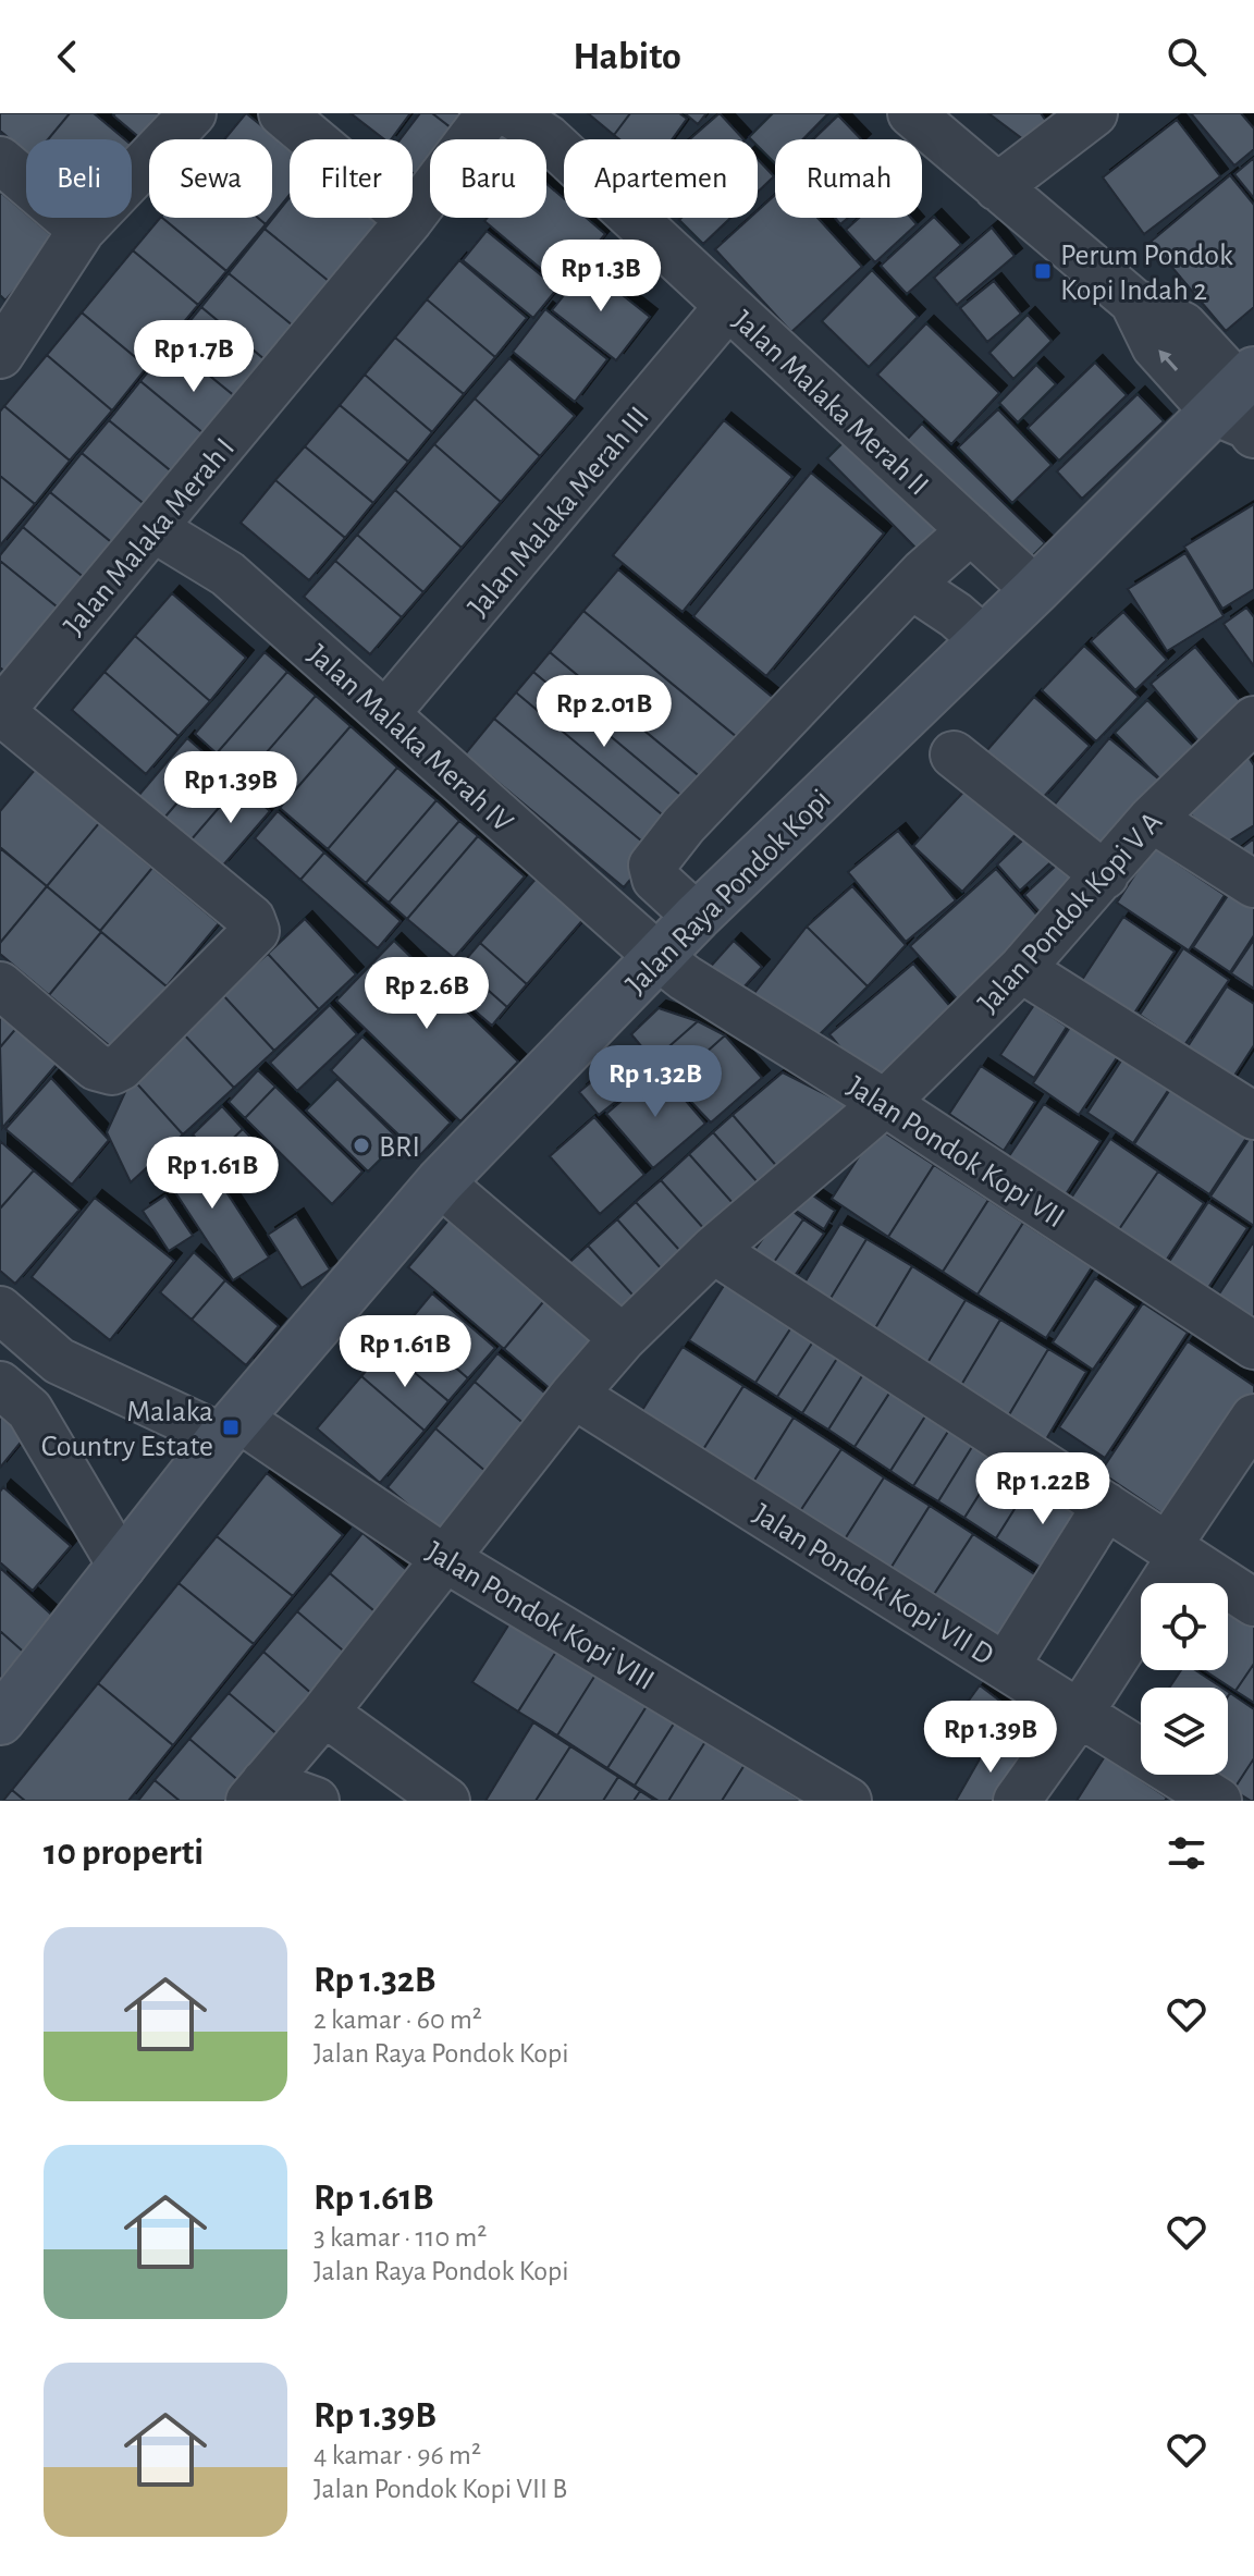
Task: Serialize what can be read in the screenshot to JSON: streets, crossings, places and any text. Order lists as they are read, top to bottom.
{
  "streets": {
    "main road": ["Jalan Raya Pondok Kopi"],
    "street": [
      "Jalan Malaka Merah II",
      "Jalan Malaka Merah III",
      "Jalan Malaka Merah I",
      "Jalan Malaka Merah IV",
      "Jalan Pondok Kopi V A",
      "Jalan Pondok Kopi VII",
      "Jalan Pondok Kopi VII D",
      "Jalan Pondok Kopi VIII"
    ]
  },
  "crossings": [
    ["Jalan Malaka Merah II", "Jalan Malaka Merah III"],
    ["Jalan Malaka Merah II", "Jalan Raya Pondok Kopi"],
    ["Jalan Malaka Merah III", "Jalan Malaka Merah IV"],
    ["Jalan Malaka Merah I", "Jalan Malaka Merah IV"],
    ["Jalan Malaka Merah IV", "Jalan Raya Pondok Kopi"],
    ["Jalan Malaka Merah IV", "Jalan Pondok Kopi VII"],
    ["Jalan Raya Pondok Kopi", "Jalan Pondok Kopi VII"],
    ["Jalan Raya Pondok Kopi", "Jalan Pondok Kopi VIII"],
    ["Jalan Pondok Kopi V A", "Jalan Pondok Kopi VII"],
    ["Jalan Pondok Kopi V A", "Jalan Pondok Kopi VII D"],
    ["Jalan Pondok Kopi V A", "Jalan Pondok Kopi VIII"]
  ],
  "places": {
    "transit": ["Perum Pondok Kopi Indah 2", "Malaka Country Estate"],
    "other": ["BRI"]
  },
  "page": {
    "header": "Habito",
    "chip": [
      "Beli",
      "Sewa",
      "Filter",
      "Baru",
      "Apartemen",
      "Rumah"
    ],
    "price": [
      "Rp 1.3B",
      "Rp 1.7B",
      "Rp 2.01B",
      "Rp 1.39B",
      "Rp 2.6B",
      "Rp 1.32B",
      "Rp 1.61B",
      "Rp 1.61B",
      "Rp 1.22B",
      "Rp 1.39B"
    ],
    "heading": "10 properti",
    "list": [
      {
        "name": "Rp 1.32B",
        "note": "2 kamar · 60 m² · Jalan Raya Pondok Kopi"
      },
      {
        "name": "Rp 1.61B",
        "note": "3 kamar · 110 m² · Jalan Raya Pondok Kopi"
      },
      {
        "name": "Rp 1.39B",
        "note": "4 kamar · 96 m² · Jalan Pondok Kopi VII B"
      }
    ]
  }
}
